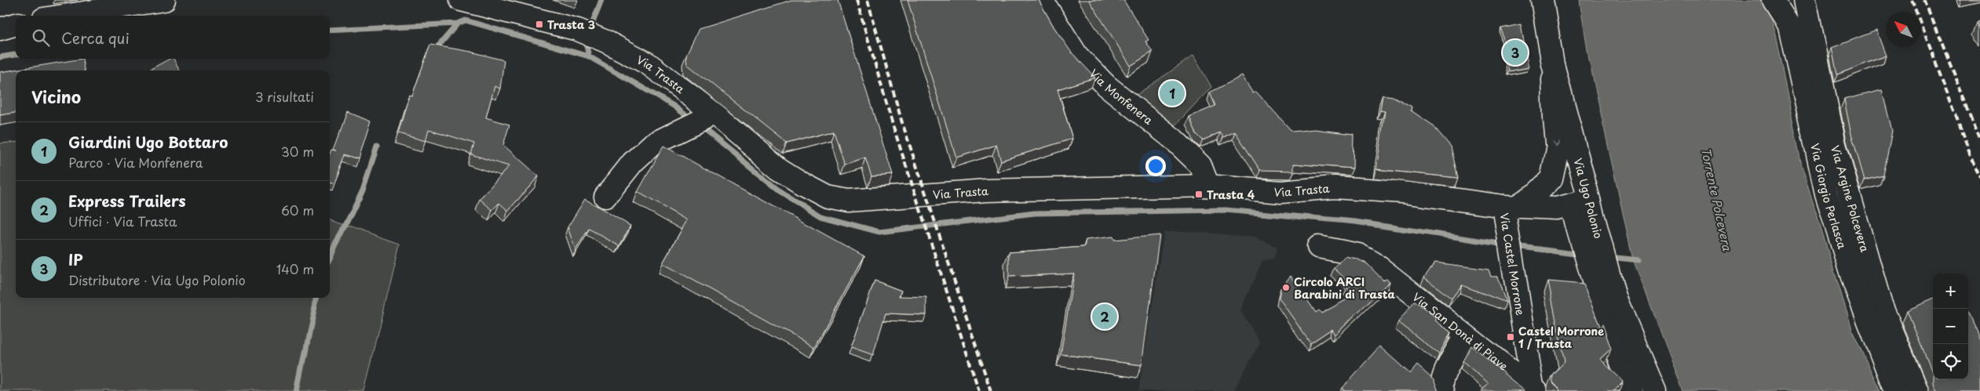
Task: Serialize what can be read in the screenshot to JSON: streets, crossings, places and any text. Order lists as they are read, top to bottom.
{
  "streets": {
    "street": [
      "Via Trasta",
      "Via Monfenera",
      "Via Giorgio Perlasca",
      "Via Ugo Polonio",
      "Via Argine Polcevera",
      "Via Castel Morrone",
      "Via San Donà di Piave"
    ]
  },
  "crossings": [
    ["Via Trasta", "Via Monfenera"],
    ["Via Trasta", "Via Ugo Polonio"],
    ["Via Trasta", "Via Castel Morrone"],
    ["Via Castel Morrone", "Via San Donà di Piave"]
  ],
  "water": ["Torrente Polcevera"],
  "places": {
    "transit": ["Trasta 3", "Trasta 4", "Castel Morrone 1 / Trasta"],
    "other": ["Circolo ARCI Barabini di Trasta"]
  },
  "north": "top left",
  "page": {
    "search": "Cerca qui",
    "pins": ["3", "1", "2"],
    "heading": ["Vicino", "3 risultati"],
    "list": [
      {
        "mark": "1",
        "name": "Giardini Ugo Bottaro",
        "note": "Parco · Via Monfenera",
        "value": "30 m"
      },
      {
        "mark": "2",
        "name": "Express Trailers",
        "note": "Uffici · Via Trasta",
        "value": "60 m"
      },
      {
        "mark": "3",
        "name": "IP",
        "note": "Distributore · Via Ugo Polonio",
        "value": "140 m"
      }
    ],
    "map_buttons": ["+", "−"]
  }
}
